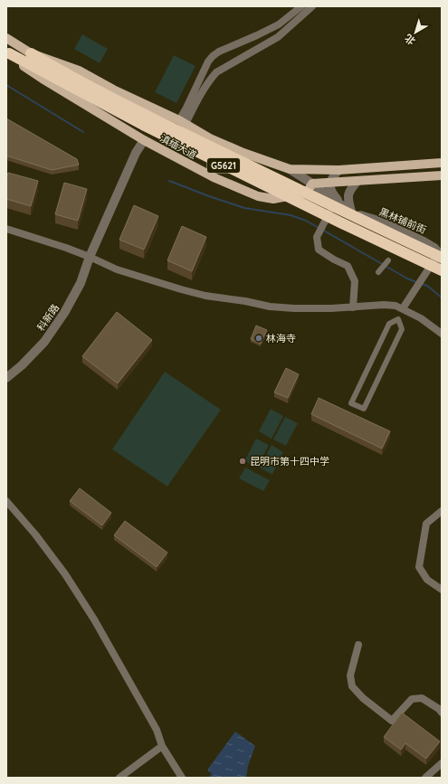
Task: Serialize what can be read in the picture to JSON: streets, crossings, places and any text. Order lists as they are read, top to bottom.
{
  "streets": {
    "highway": ["G5621"],
    "main road": ["滇缅大道"],
    "street": ["黑林铺前街", "科新路"]
  },
  "crossings": [
    ["滇缅大道", "G5621"],
    ["滇缅大道", "科新路"],
    ["G5621", "黑林铺前街"]
  ],
  "places": ["林海寺", "昆明市第十四中学"],
  "north": "bottom left"
}
